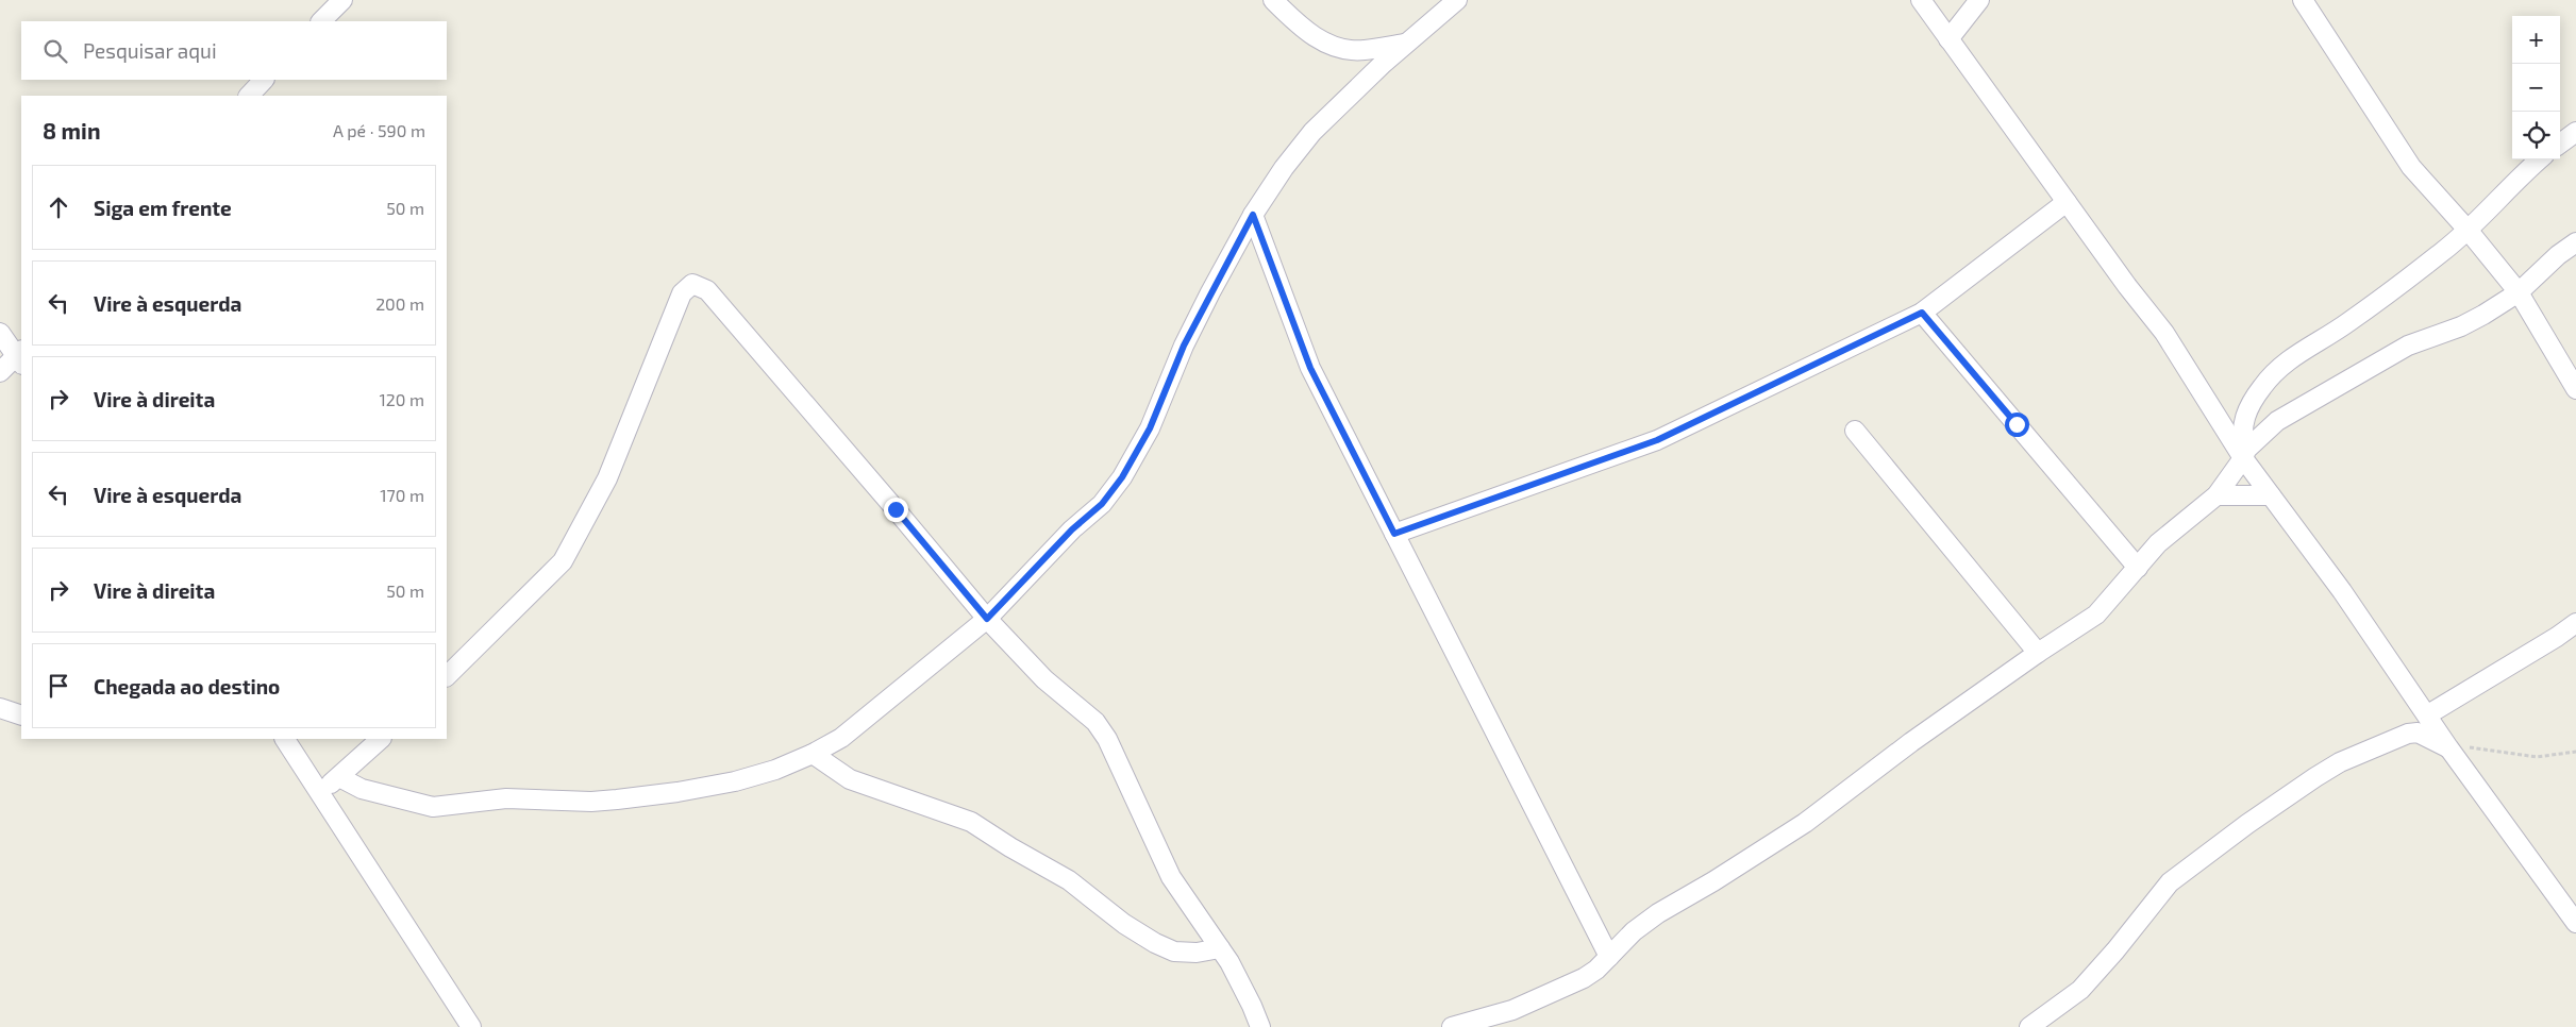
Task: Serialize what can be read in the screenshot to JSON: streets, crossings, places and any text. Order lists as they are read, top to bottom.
{
  "page": {
    "map_buttons": ["+", "−"],
    "search": "Pesquisar aqui",
    "heading": ["8 min", "A pé · 590 m"],
    "list": [
      ["Siga em frente", "50 m"],
      ["Vire à esquerda", "200 m"],
      ["Vire à direita", "120 m"],
      ["Vire à esquerda", "170 m"],
      ["Vire à direita", "50 m"],
      "Chegada ao destino"
    ]
  }
}
